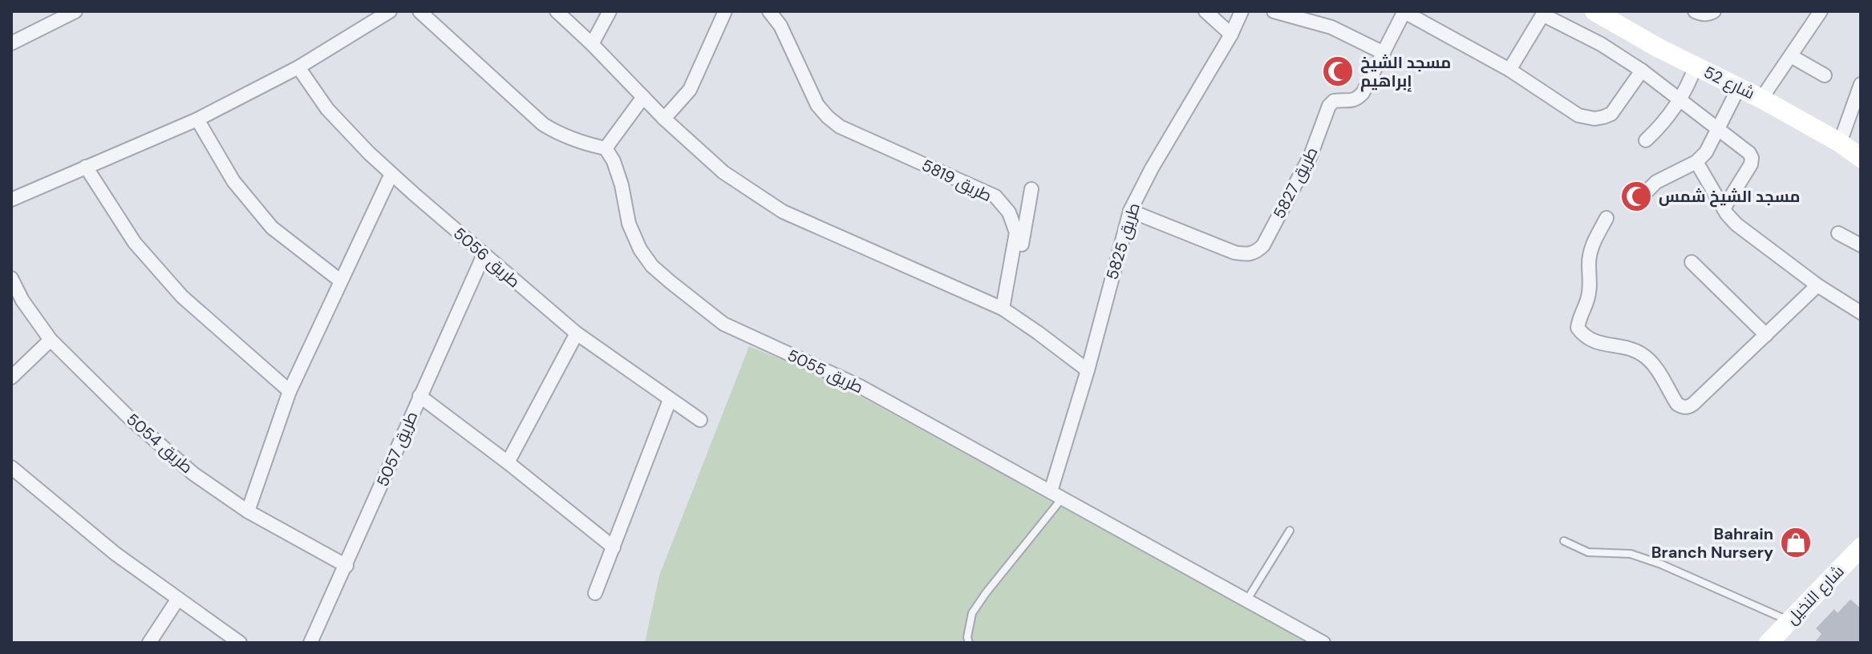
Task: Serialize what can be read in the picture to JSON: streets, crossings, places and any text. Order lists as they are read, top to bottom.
{
  "streets": {
    "street": [
      "شارع 52",
      "طريق 5819",
      "طريق 5827",
      "طريق 5825",
      "طريق 5056",
      "طريق 5055",
      "طريق 5054",
      "طريق 5057",
      "شارع النخيل"
    ]
  },
  "crossings": [
    ["طريق 5827", "طريق 5825"],
    ["طريق 5825", "طريق 5055"],
    ["طريق 5056", "طريق 5057"],
    ["طريق 5054", "طريق 5057"]
  ],
  "places": {
    "mosque": ["مسجد الشيخ إبراهيم", "مسجد الشيخ شمس"],
    "shop": ["Bahrain Branch Nursery"]
  }
}
